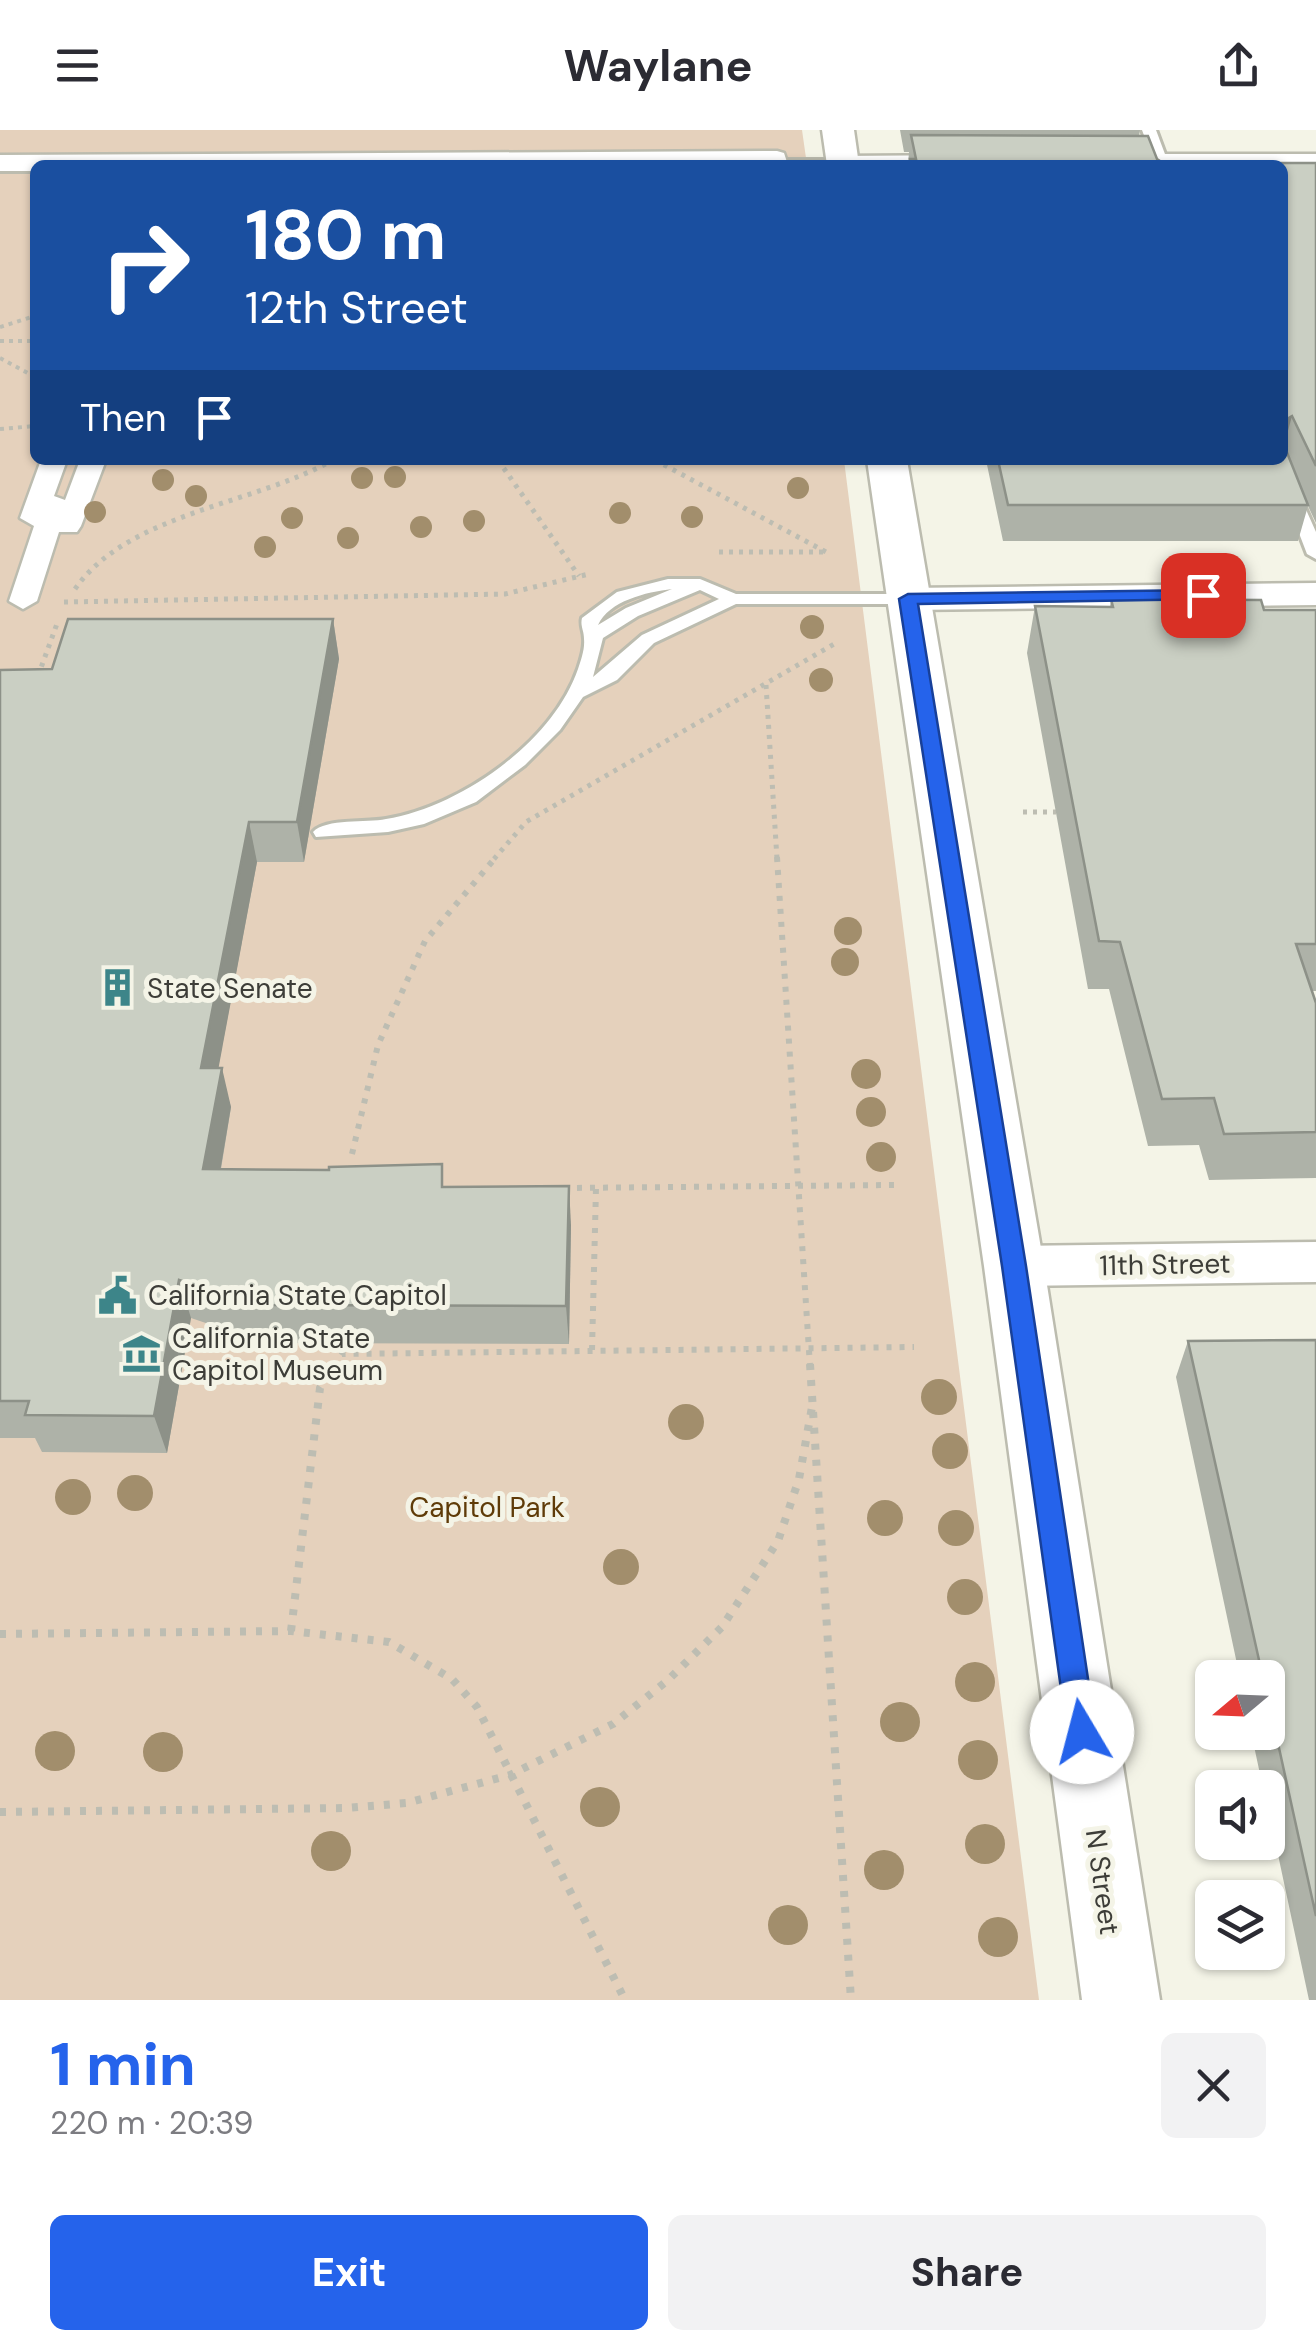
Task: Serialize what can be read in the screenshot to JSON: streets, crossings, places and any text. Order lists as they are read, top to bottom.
{
  "streets": {
    "main road": ["N Street"],
    "street": ["11th Street"]
  },
  "crossings": [
    ["11th Street", "N Street"]
  ],
  "parks": ["Capitol Park"],
  "places": {
    "building": ["State Senate"],
    "public building": ["California State Capitol"],
    "museum": ["California State Capitol Museum"]
  },
  "north": "left",
  "page": {
    "header": "Waylane",
    "turn": ["180 m", "12th Street"],
    "then": "Then",
    "heading": ["1 min", "220 m · 20:39"],
    "buttons": ["Exit", "Share"]
  }
}
